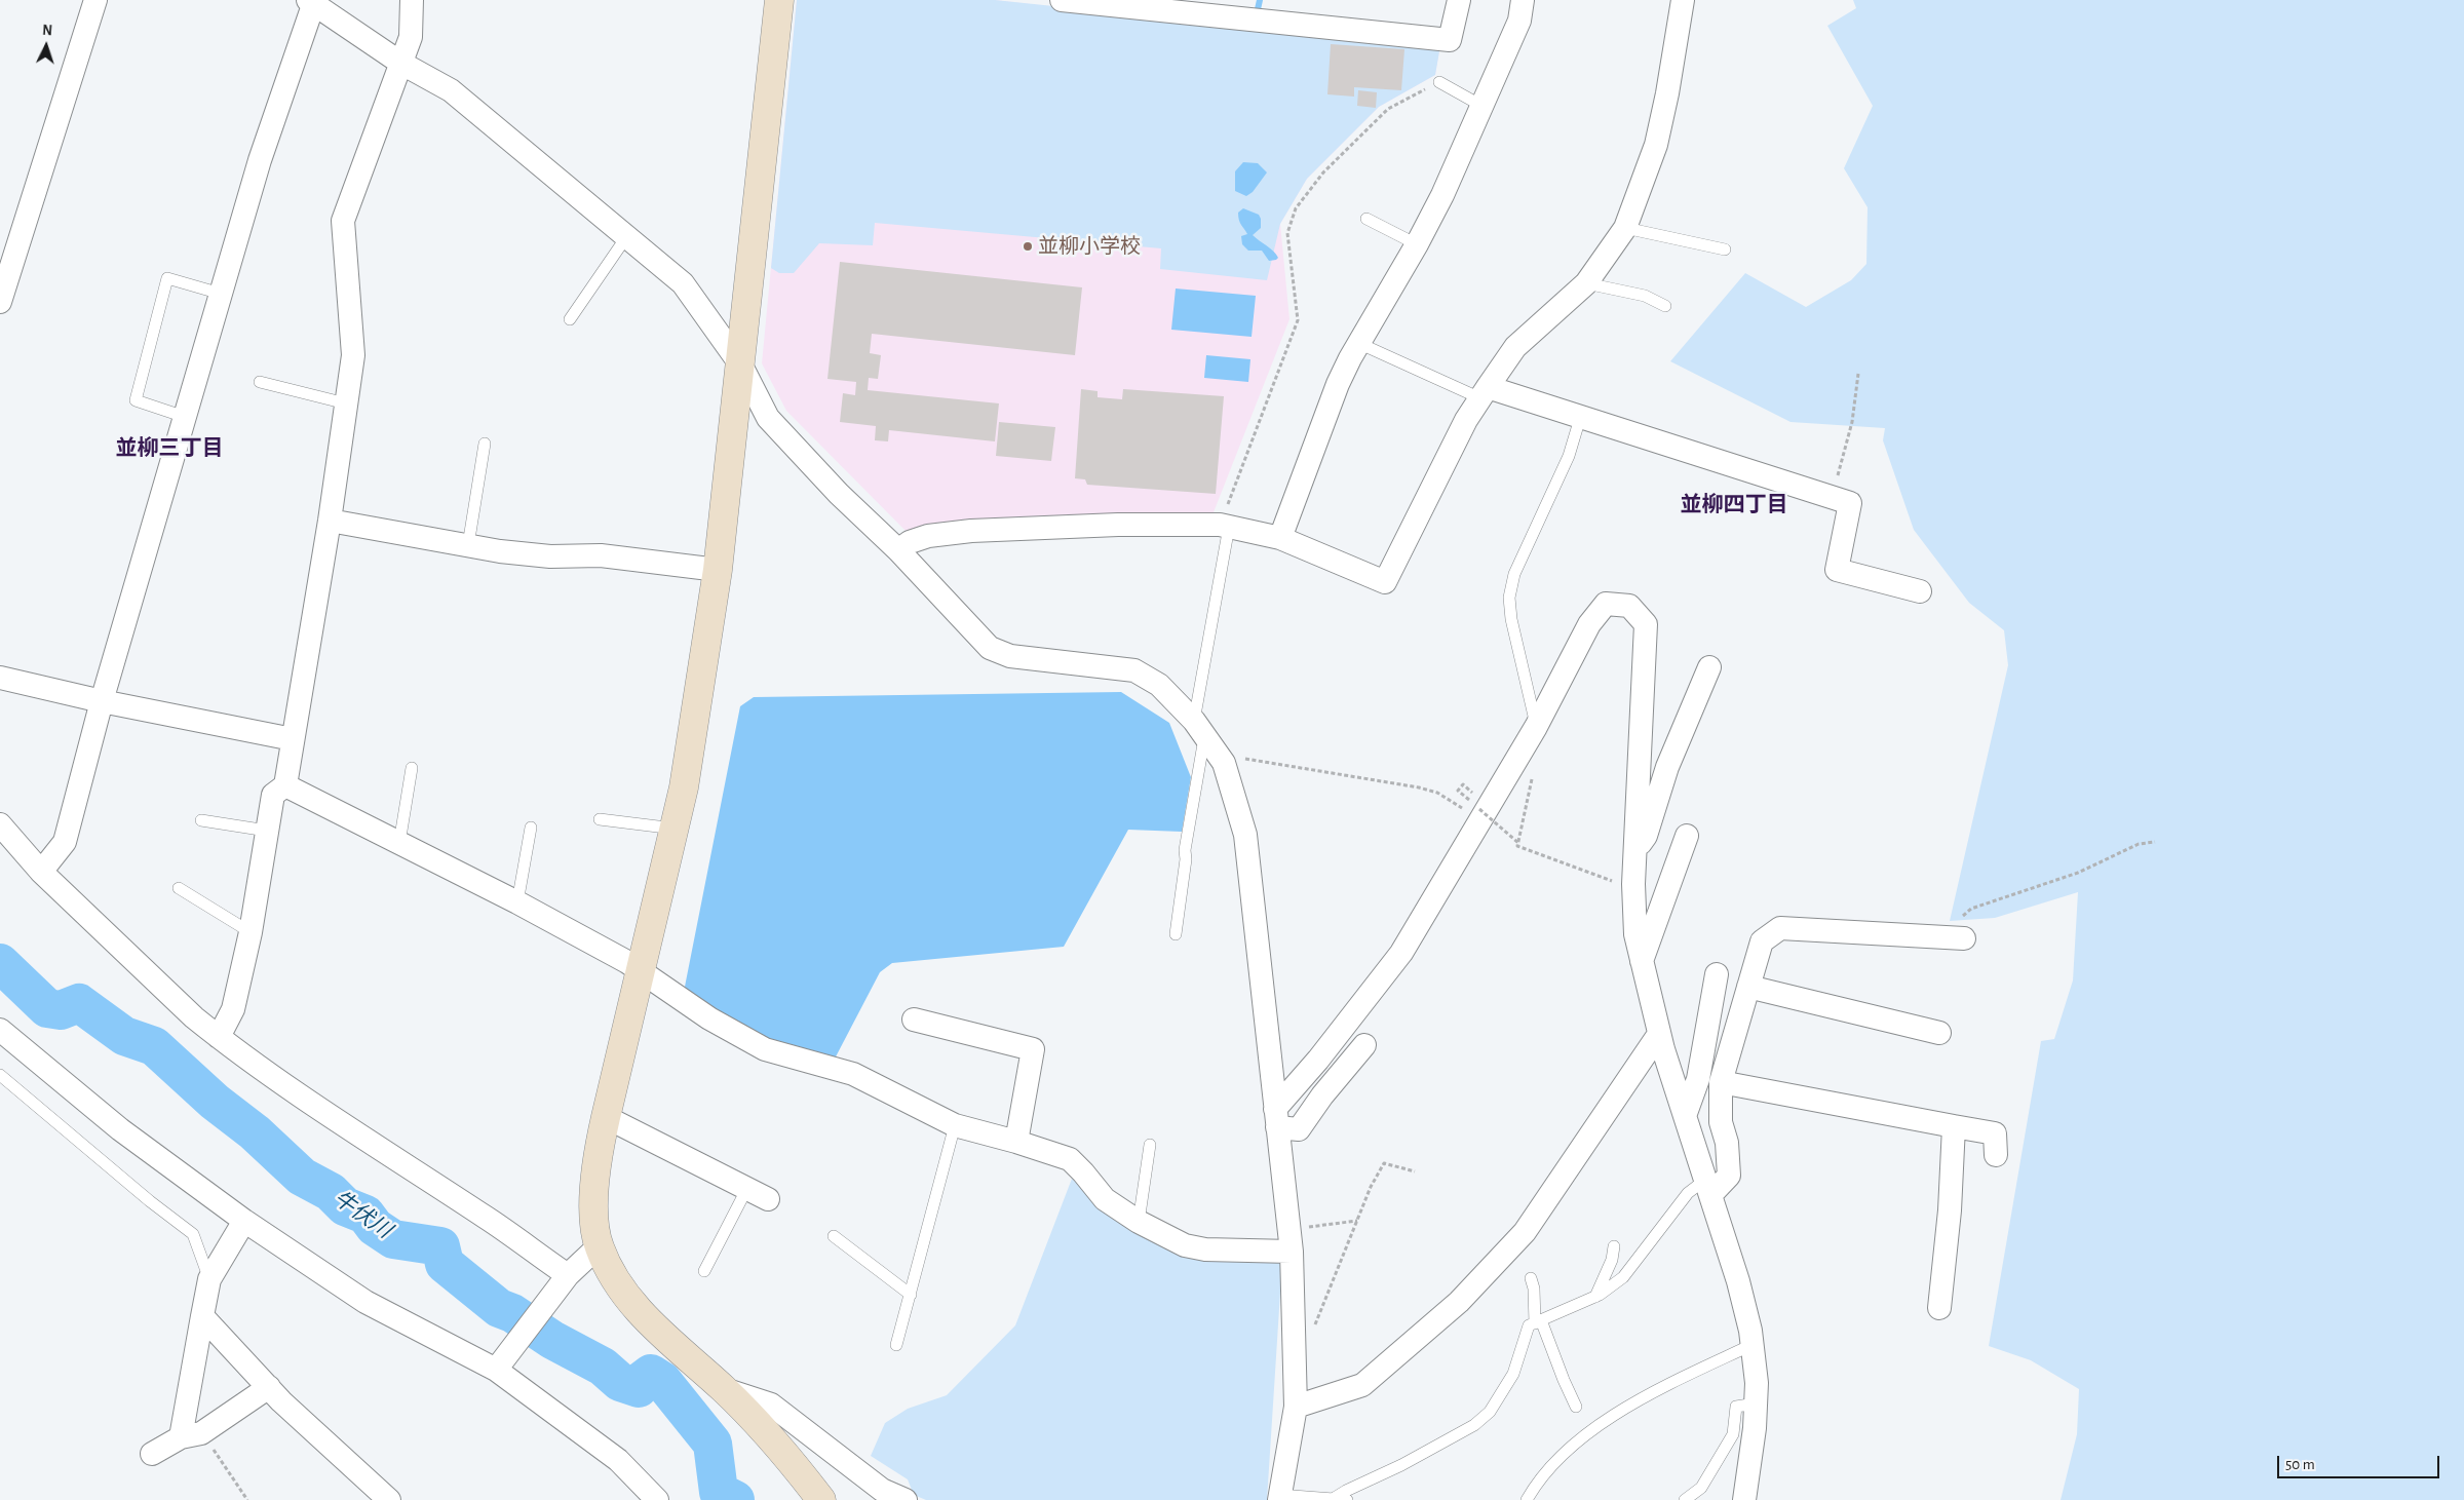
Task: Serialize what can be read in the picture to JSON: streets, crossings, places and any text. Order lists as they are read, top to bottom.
{
  "districts": ["並柳三丁目", "並柳四丁目"],
  "water": ["牛伏川"],
  "places": ["並柳小学校"],
  "scale_bar": "50 m",
  "north": "top"
}
